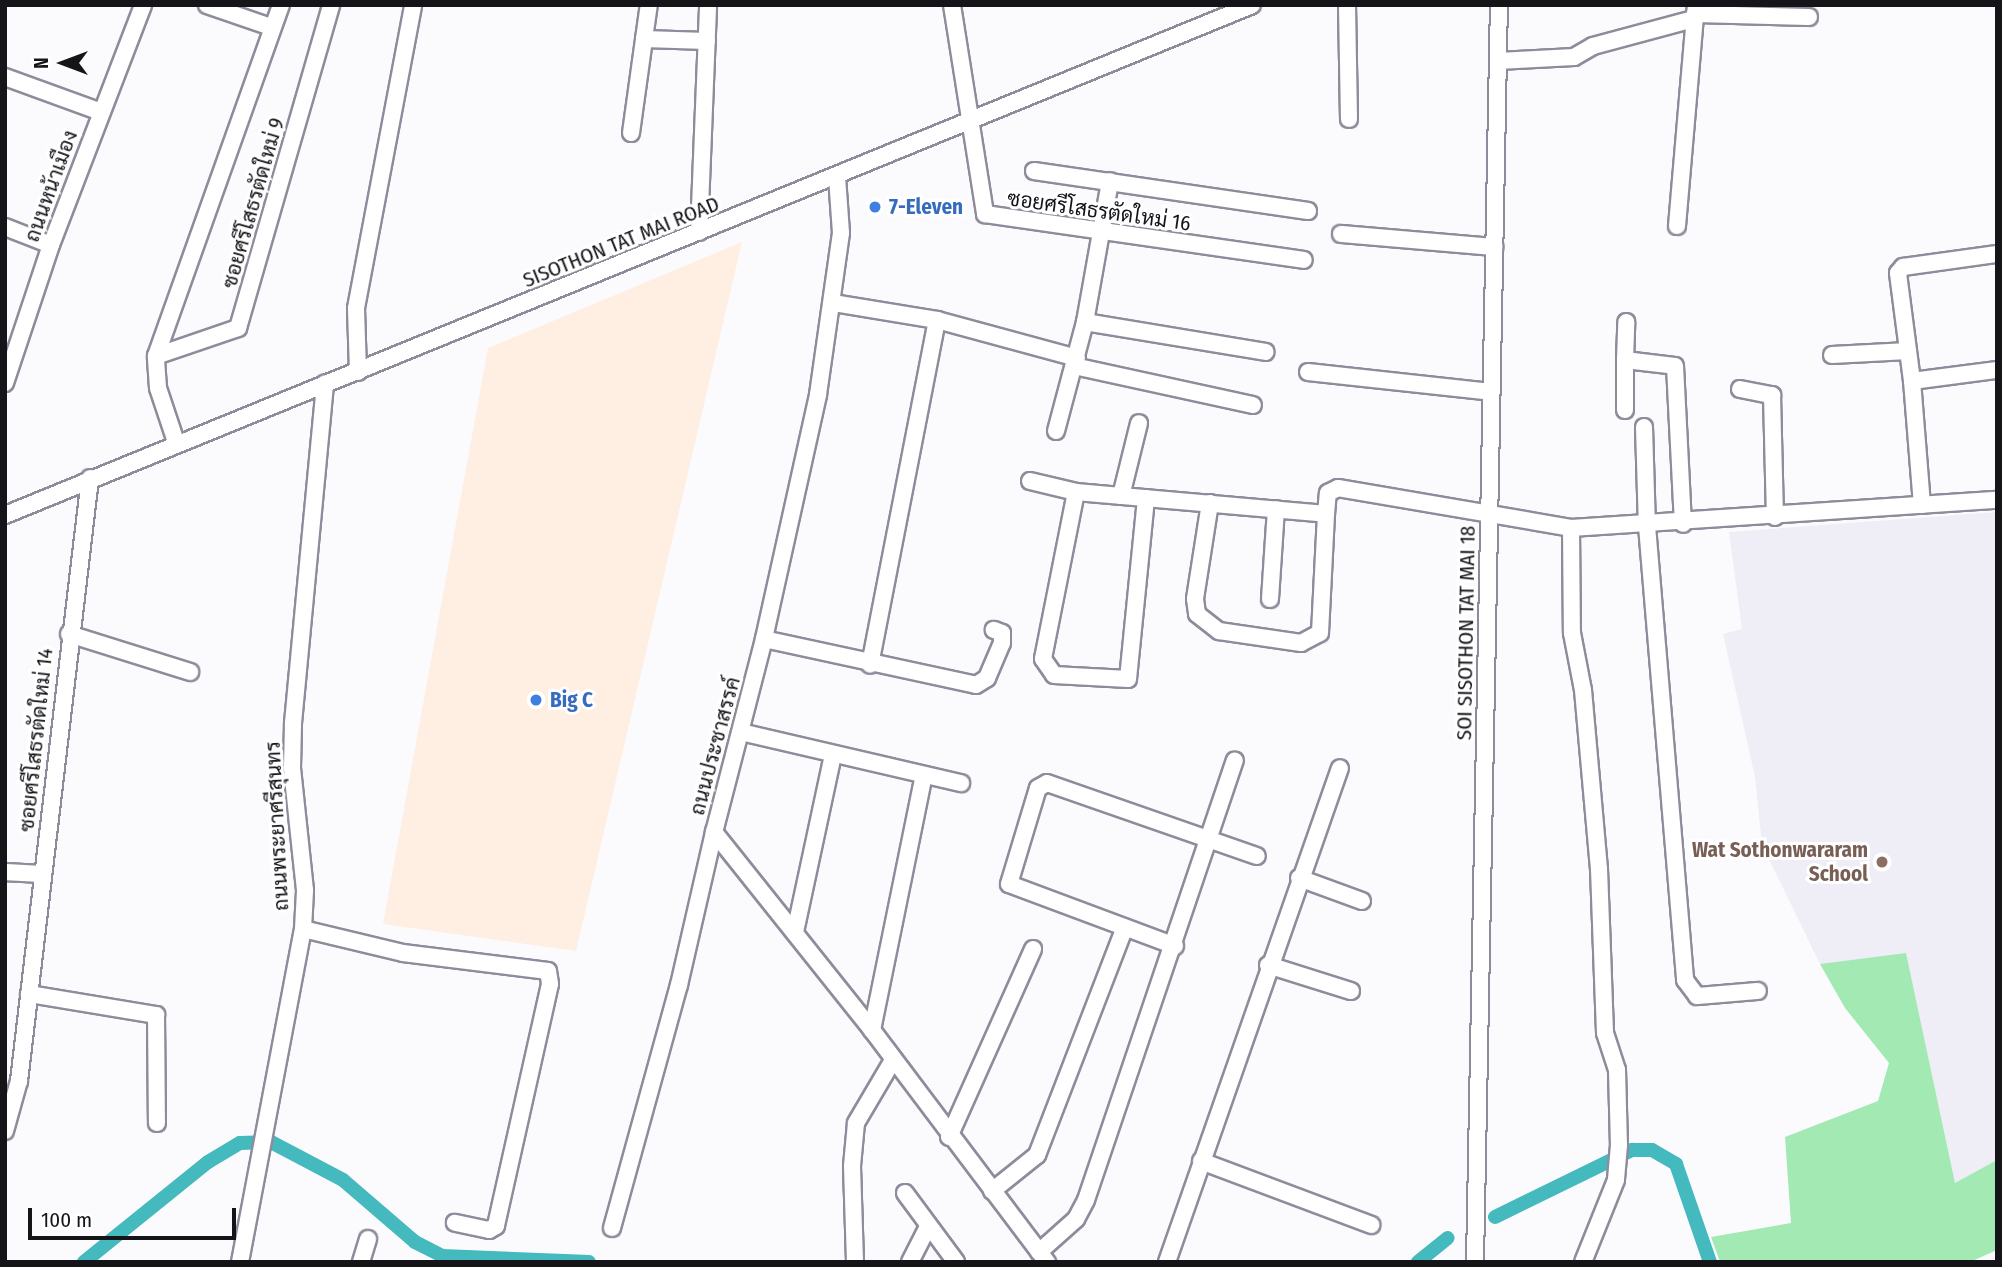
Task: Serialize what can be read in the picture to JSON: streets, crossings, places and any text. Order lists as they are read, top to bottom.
{
  "streets": {
    "street": [
      "ถนนหน้าเมือง",
      "ซอยศรีโสธรตัดใหม่ 9",
      "ซอยศรีโสธรตัดใหม่ 16",
      "SISOTHON TAT MAI ROAD",
      "SOI SISOTHON TAT MAI 18",
      "ซอยศรีโสธรตัดใหม่ 14",
      "ถนนประชาสรรค์",
      "ถนนพระยาศรีสุนทร"
    ]
  },
  "crossings": [
    ["ซอยศรีโสธรตัดใหม่ 9", "SISOTHON TAT MAI ROAD"],
    ["ซอยศรีโสธรตัดใหม่ 16", "SISOTHON TAT MAI ROAD"],
    ["SISOTHON TAT MAI ROAD", "ซอยศรีโสธรตัดใหม่ 14"],
    ["SISOTHON TAT MAI ROAD", "ถนนประชาสรรค์"],
    ["SISOTHON TAT MAI ROAD", "ถนนพระยาศรีสุนทร"]
  ],
  "places": ["7-Eleven", "Big C", "Wat Sothonwararam School"],
  "scale_bar": "100 m",
  "north": "left"
}
